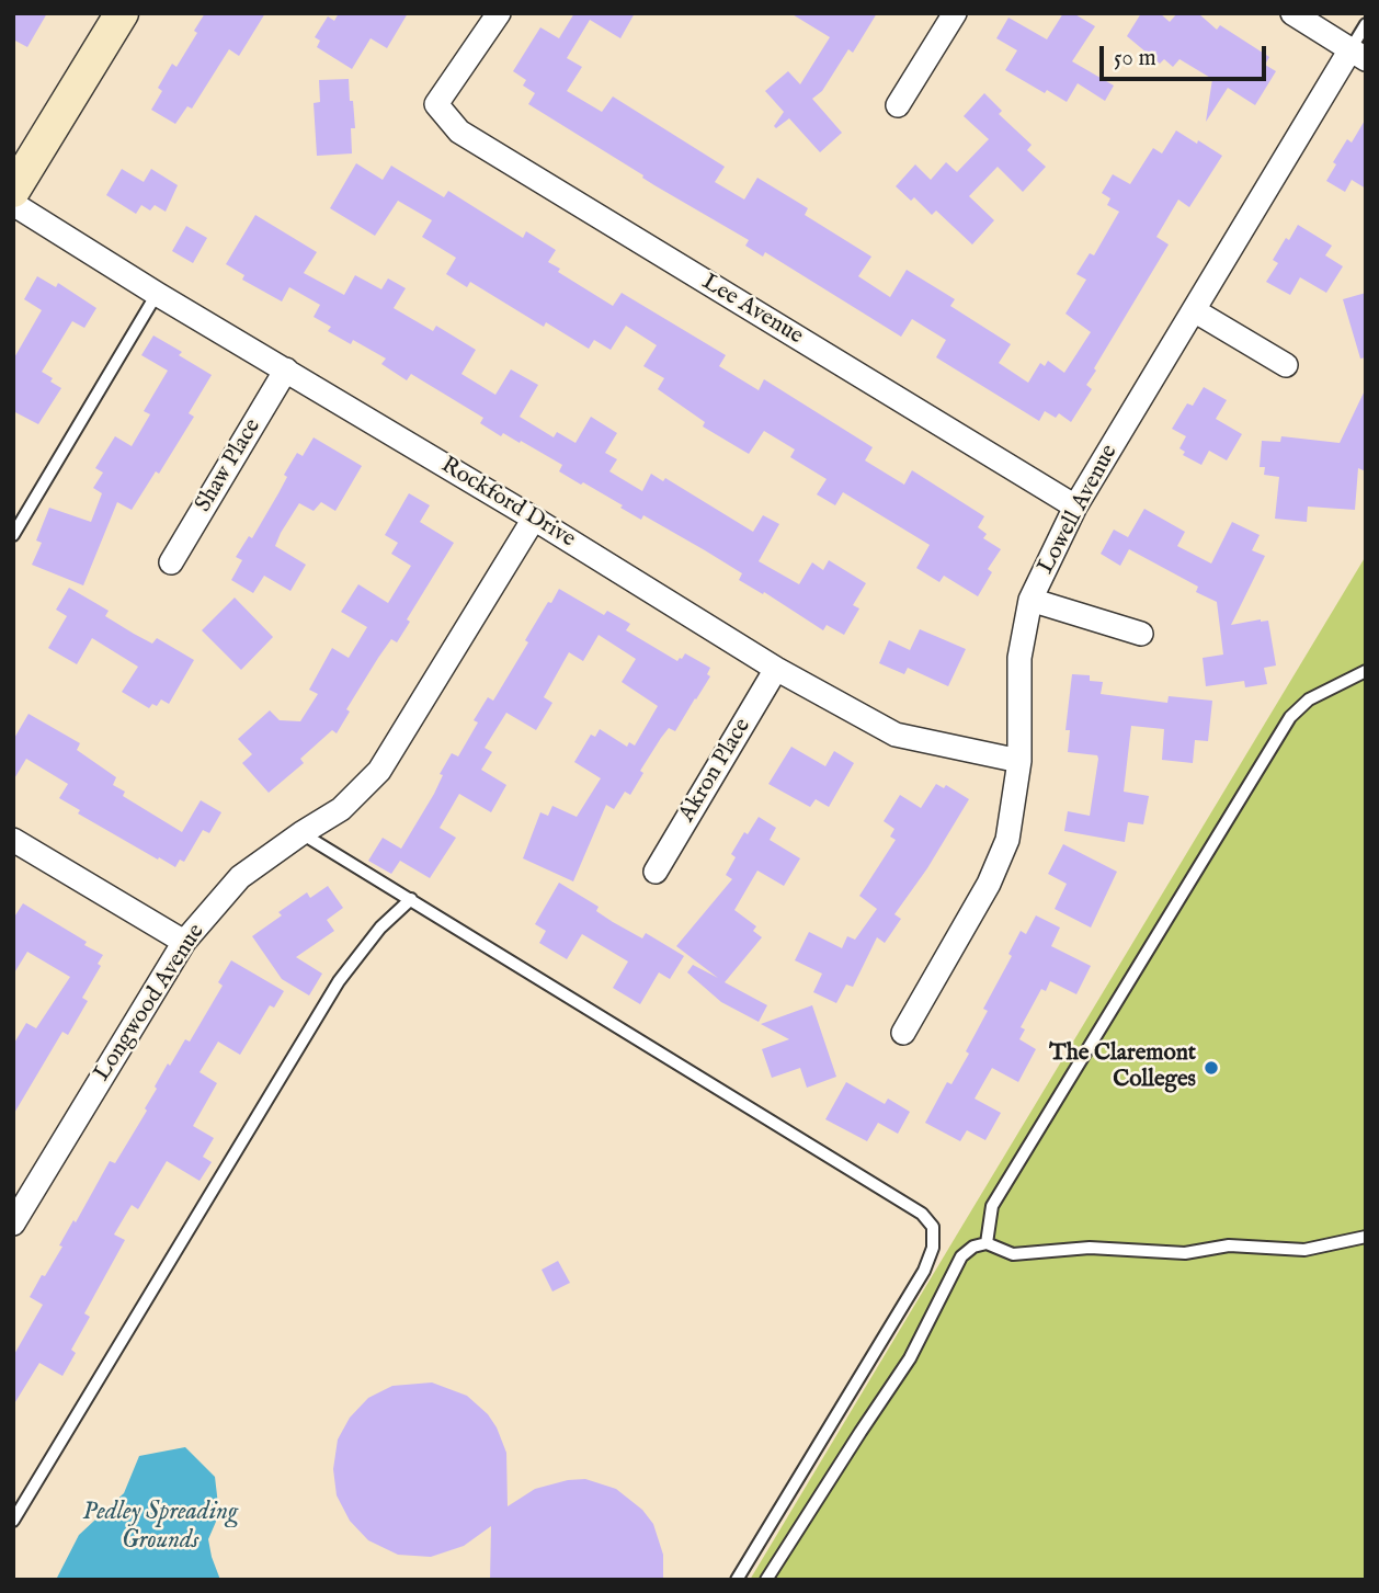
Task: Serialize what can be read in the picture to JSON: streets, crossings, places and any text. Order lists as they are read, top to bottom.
{
  "streets": {
    "street": [
      "Lee Avenue",
      "Shaw Place",
      "Rockford Drive",
      "Lowell Avenue",
      "Akron Place",
      "Longwood Avenue"
    ]
  },
  "crossings": [
    ["Lee Avenue", "Lowell Avenue"],
    ["Shaw Place", "Rockford Drive"],
    ["Rockford Drive", "Lowell Avenue"],
    ["Rockford Drive", "Akron Place"],
    ["Rockford Drive", "Longwood Avenue"]
  ],
  "water": ["Pedley Spreading Grounds"],
  "places": ["The Claremont Colleges"],
  "scale_bar": "50 m"
}
